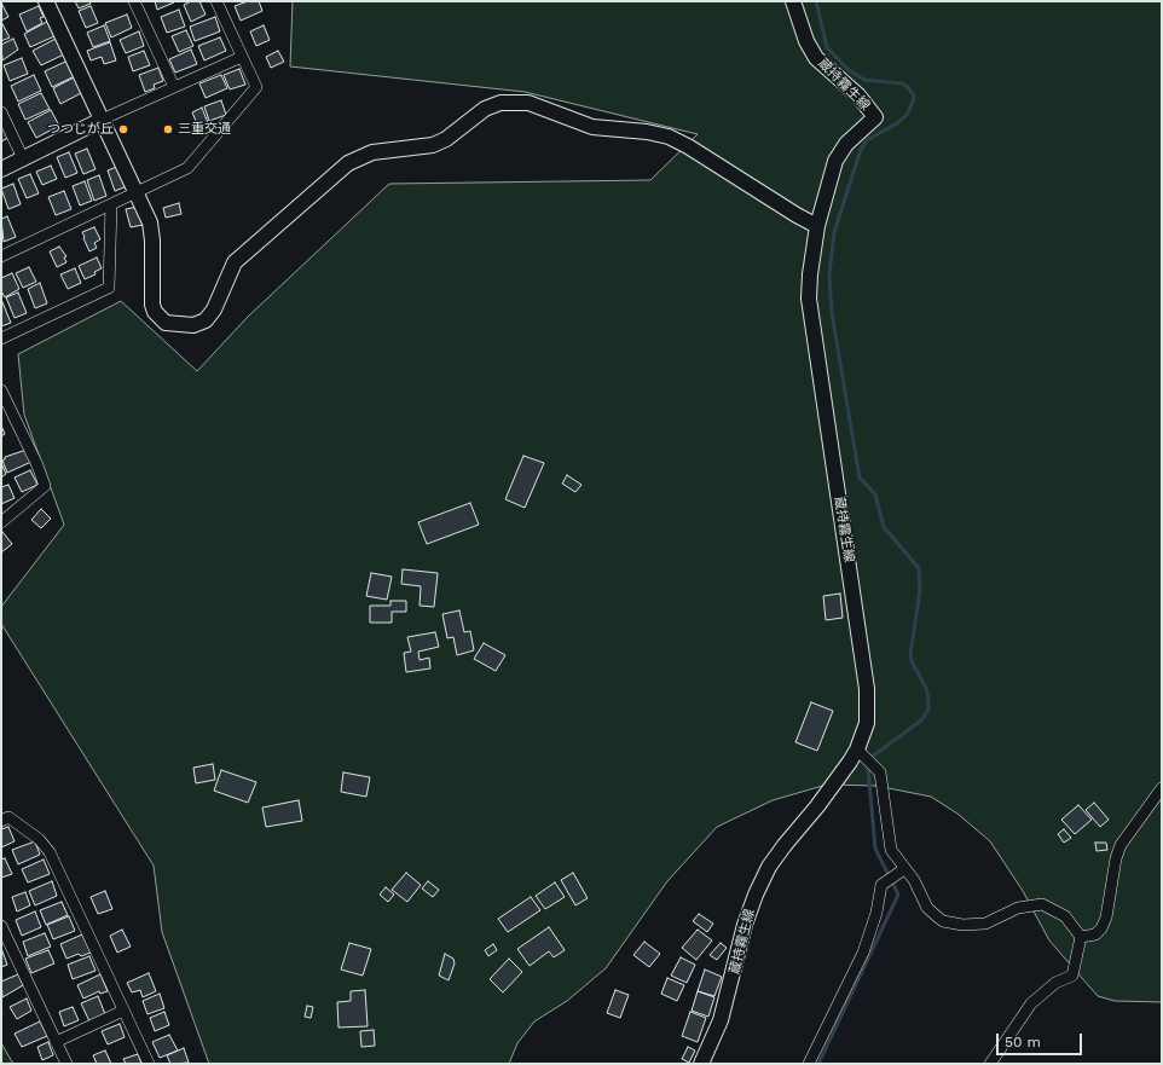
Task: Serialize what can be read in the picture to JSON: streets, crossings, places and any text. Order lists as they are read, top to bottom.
{
  "streets": {
    "street": ["蔵持霧生線"]
  },
  "places": ["つつじが丘", "三重交通"],
  "scale_bar": "50 m"
}
